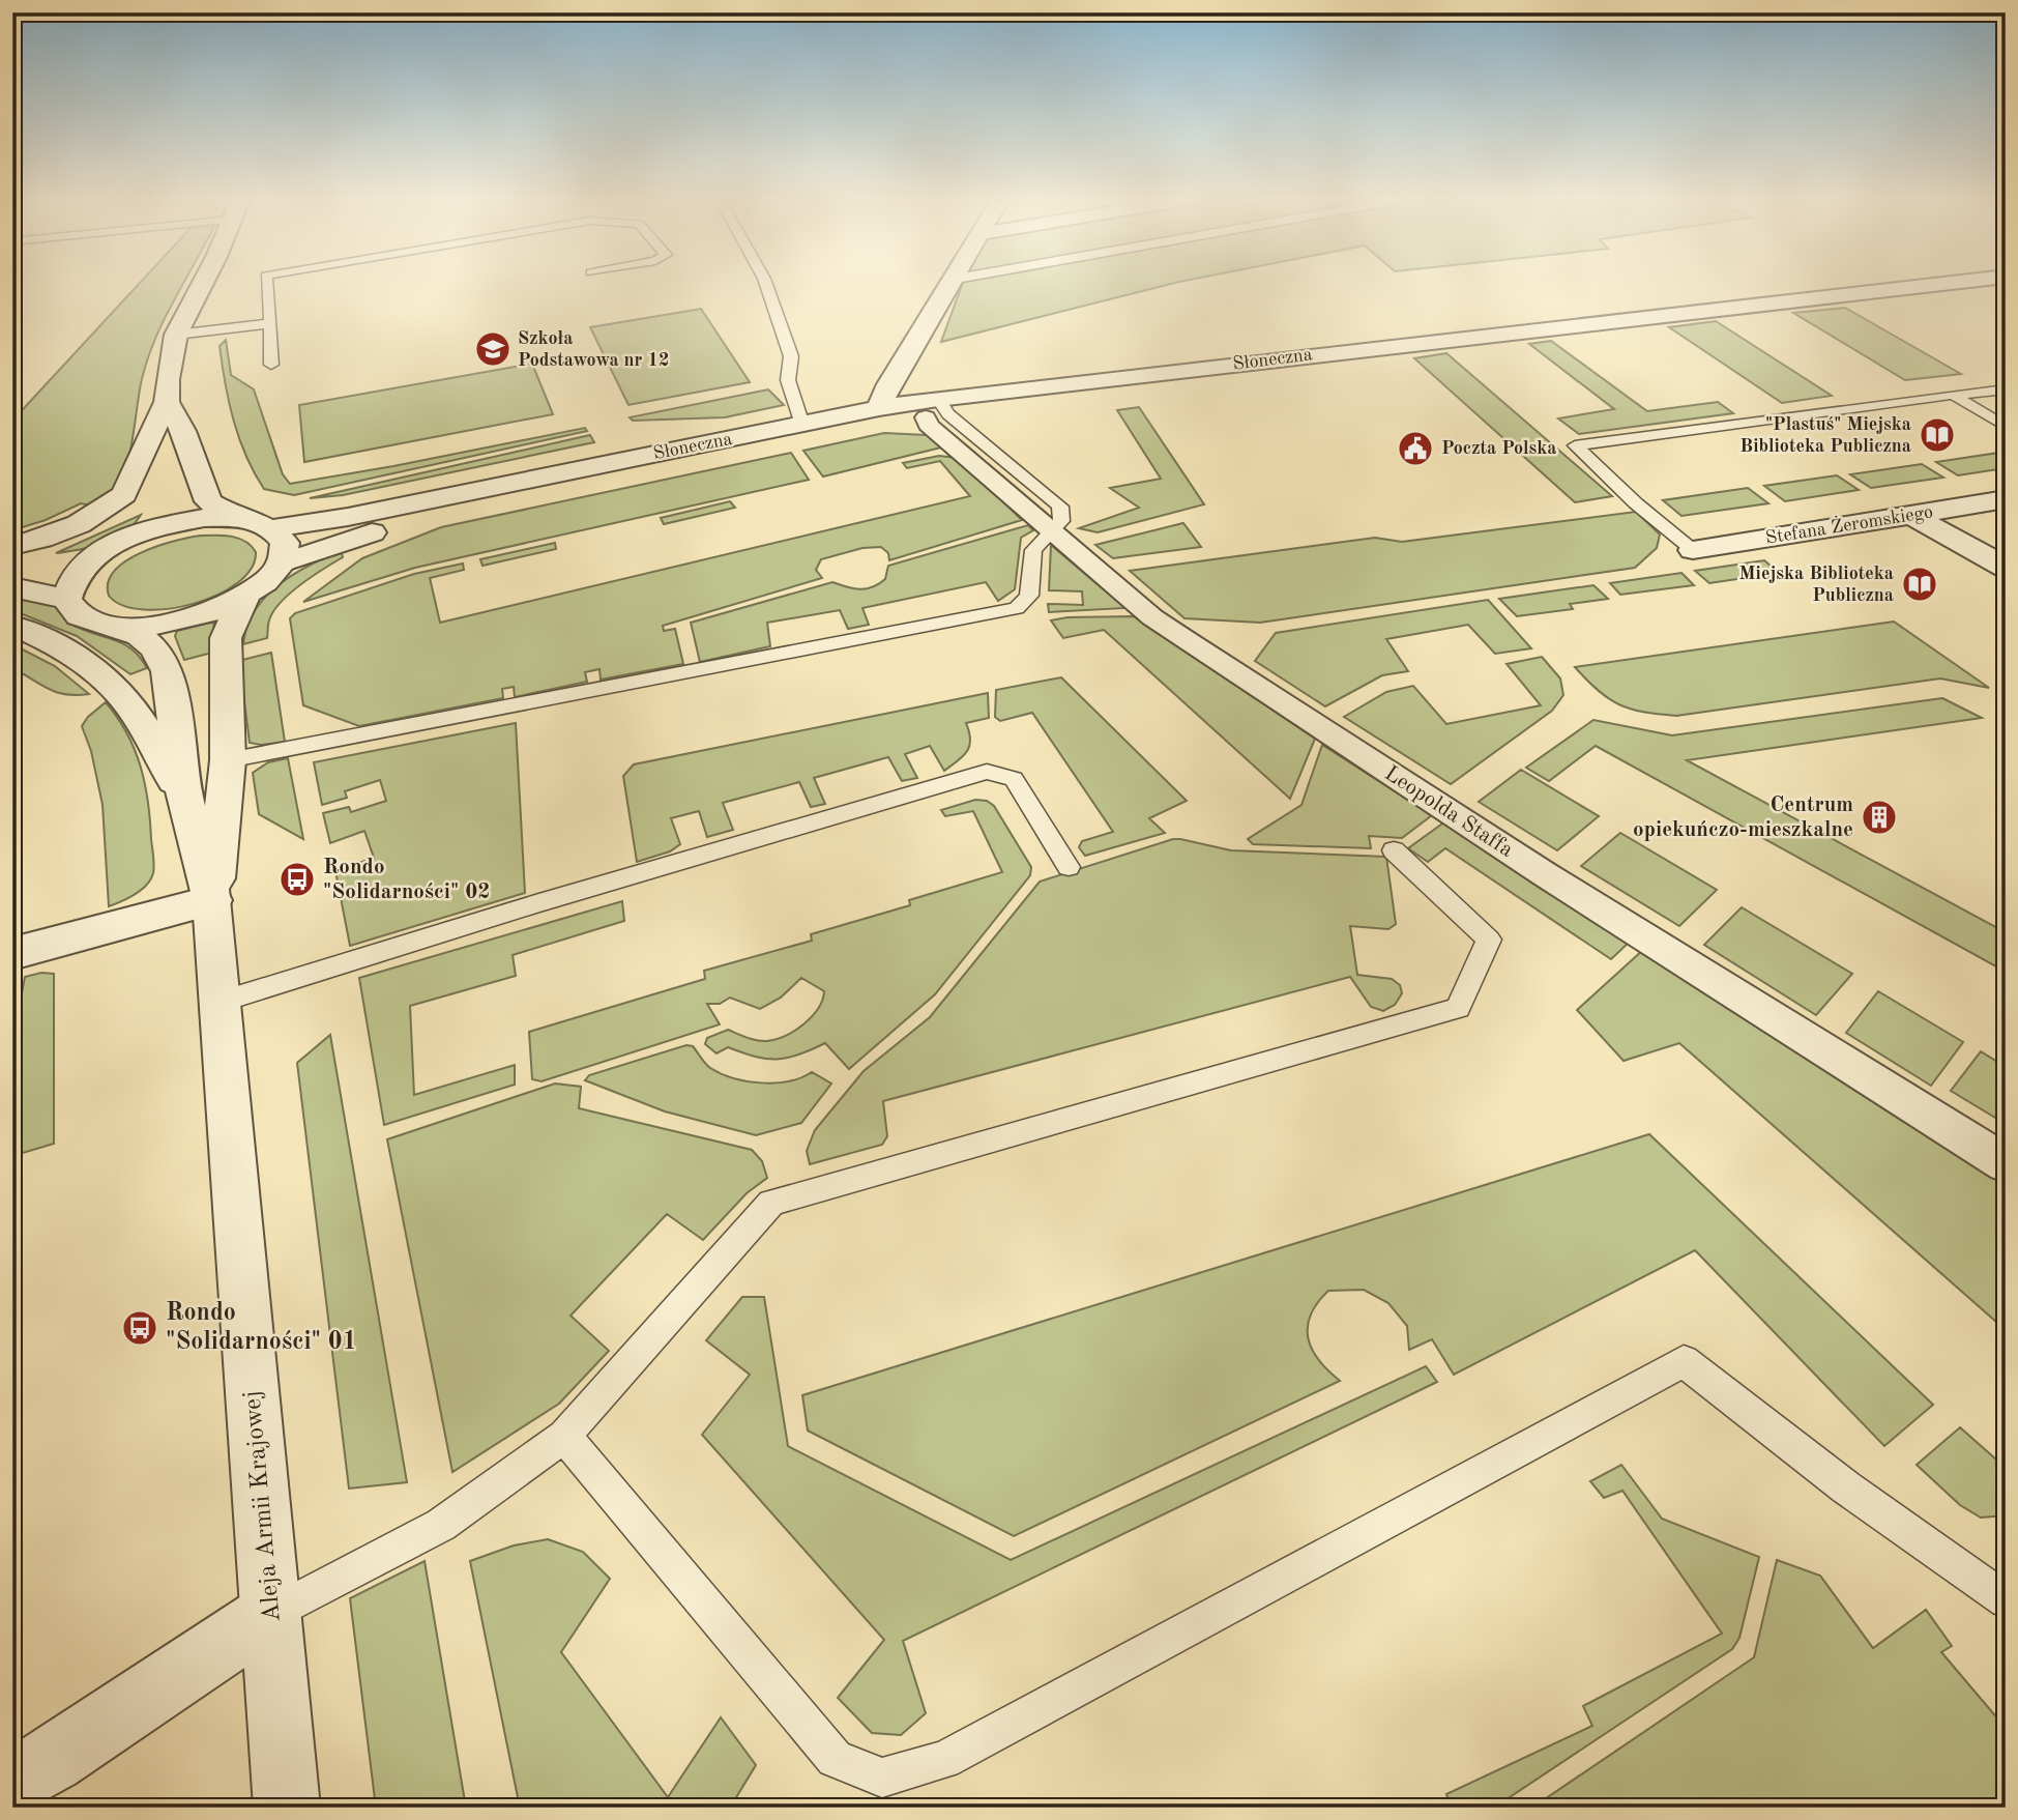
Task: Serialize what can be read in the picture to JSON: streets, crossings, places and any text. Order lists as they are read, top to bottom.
{
  "streets": {
    "street": [
      "Słoneczna",
      "Stefana Żeromskiego",
      "Leopolda Staffa",
      "Aleja Armii Krajowej"
    ]
  },
  "crossings": [
    ["Słoneczna", "Leopolda Staffa"]
  ],
  "places": {
    "school or university": ["Szkoła Podstawowa nr 12"],
    "library": ["\"Plastuś\" Miejska Biblioteka Publiczna", "Miejska Biblioteka Publiczna"],
    "public building": ["Poczta Polska"],
    "building": ["Centrum opiekuńczo-mieszkalne"],
    "bus stop": ["Rondo \"Solidarności\" 02", "Rondo \"Solidarności\" 01"]
  }
}
